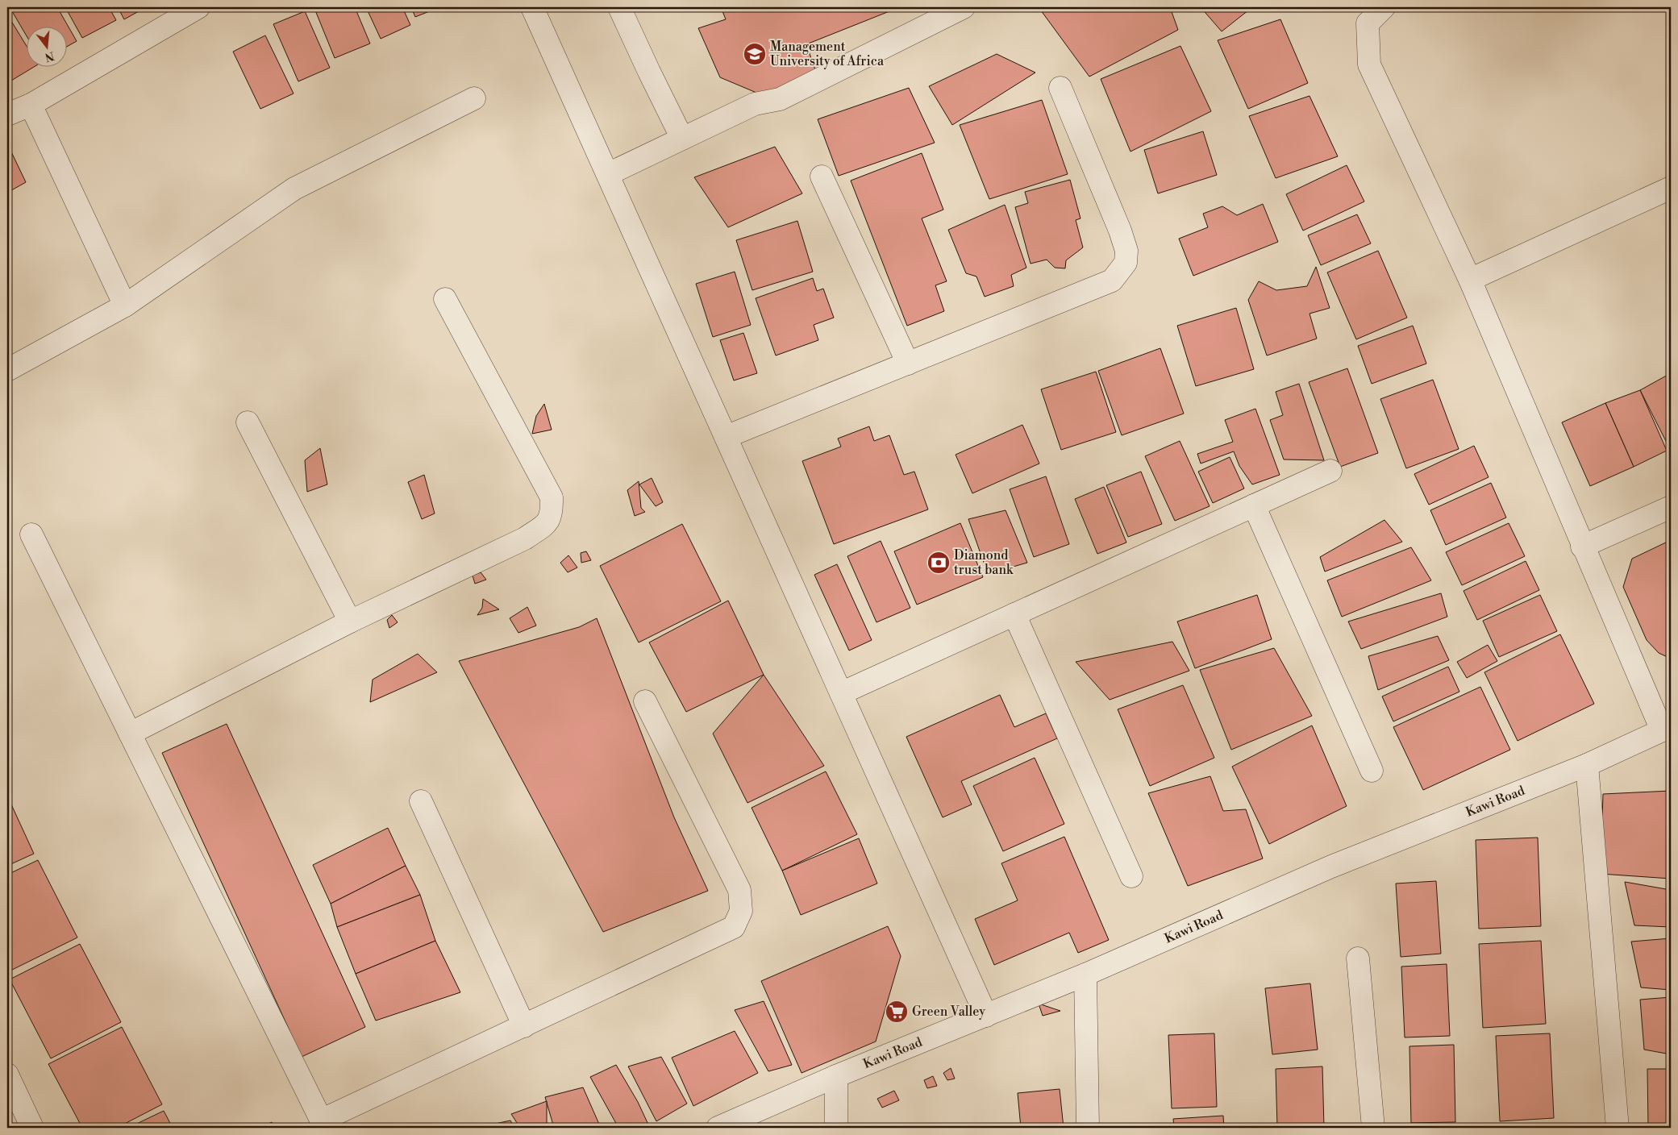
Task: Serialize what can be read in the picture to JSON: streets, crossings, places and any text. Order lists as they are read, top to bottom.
{
  "streets": {
    "street": ["Kawi Road"]
  },
  "places": {
    "school or university": ["Management University of Africa"],
    "bank": ["Diamond trust bank"],
    "supermarket": ["Green Valley"]
  },
  "north": "bottom"
}
